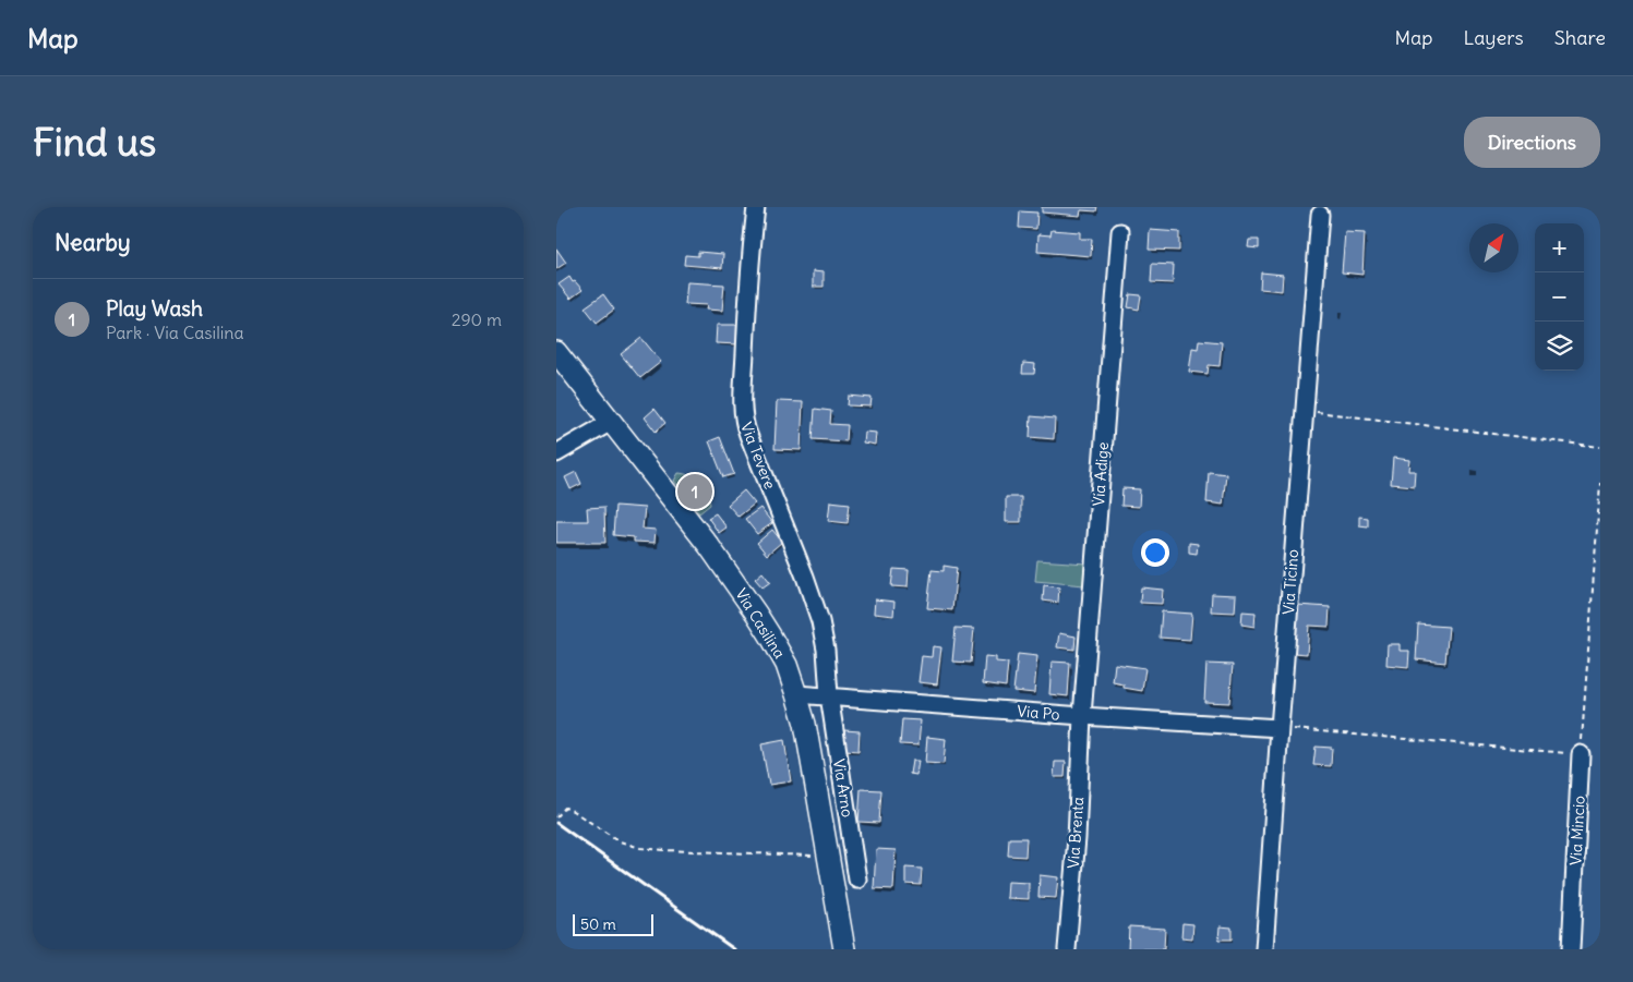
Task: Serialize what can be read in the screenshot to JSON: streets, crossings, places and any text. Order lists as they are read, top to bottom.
{
  "streets": {
    "main road": ["Via Casilina"],
    "street": [
      "Via Tevere",
      "Via Adige",
      "Via Ticino",
      "Via Po",
      "Via Arno",
      "Via Mincio",
      "Via Brenta"
    ]
  },
  "crossings": [
    ["Via Tevere", "Via Po"],
    ["Via Tevere", "Via Arno"],
    ["Via Adige", "Via Po"],
    ["Via Adige", "Via Brenta"],
    ["Via Ticino", "Via Po"],
    ["Via Casilina", "Via Po"],
    ["Via Po", "Via Arno"],
    ["Via Po", "Via Brenta"]
  ],
  "scale_bar": "50 m",
  "north": "top right",
  "page": {
    "header": "Map",
    "nav": ["Map", "Layers", "Share"],
    "buttons": "Directions",
    "title": "Find us",
    "heading": "Nearby",
    "map_buttons": ["+", "−"],
    "list": [
      {
        "mark": "1",
        "name": "Play Wash",
        "note": "Park · Via Casilina",
        "value": "290 m"
      }
    ],
    "pins": "1",
    "scale": "50 m"
  }
}
